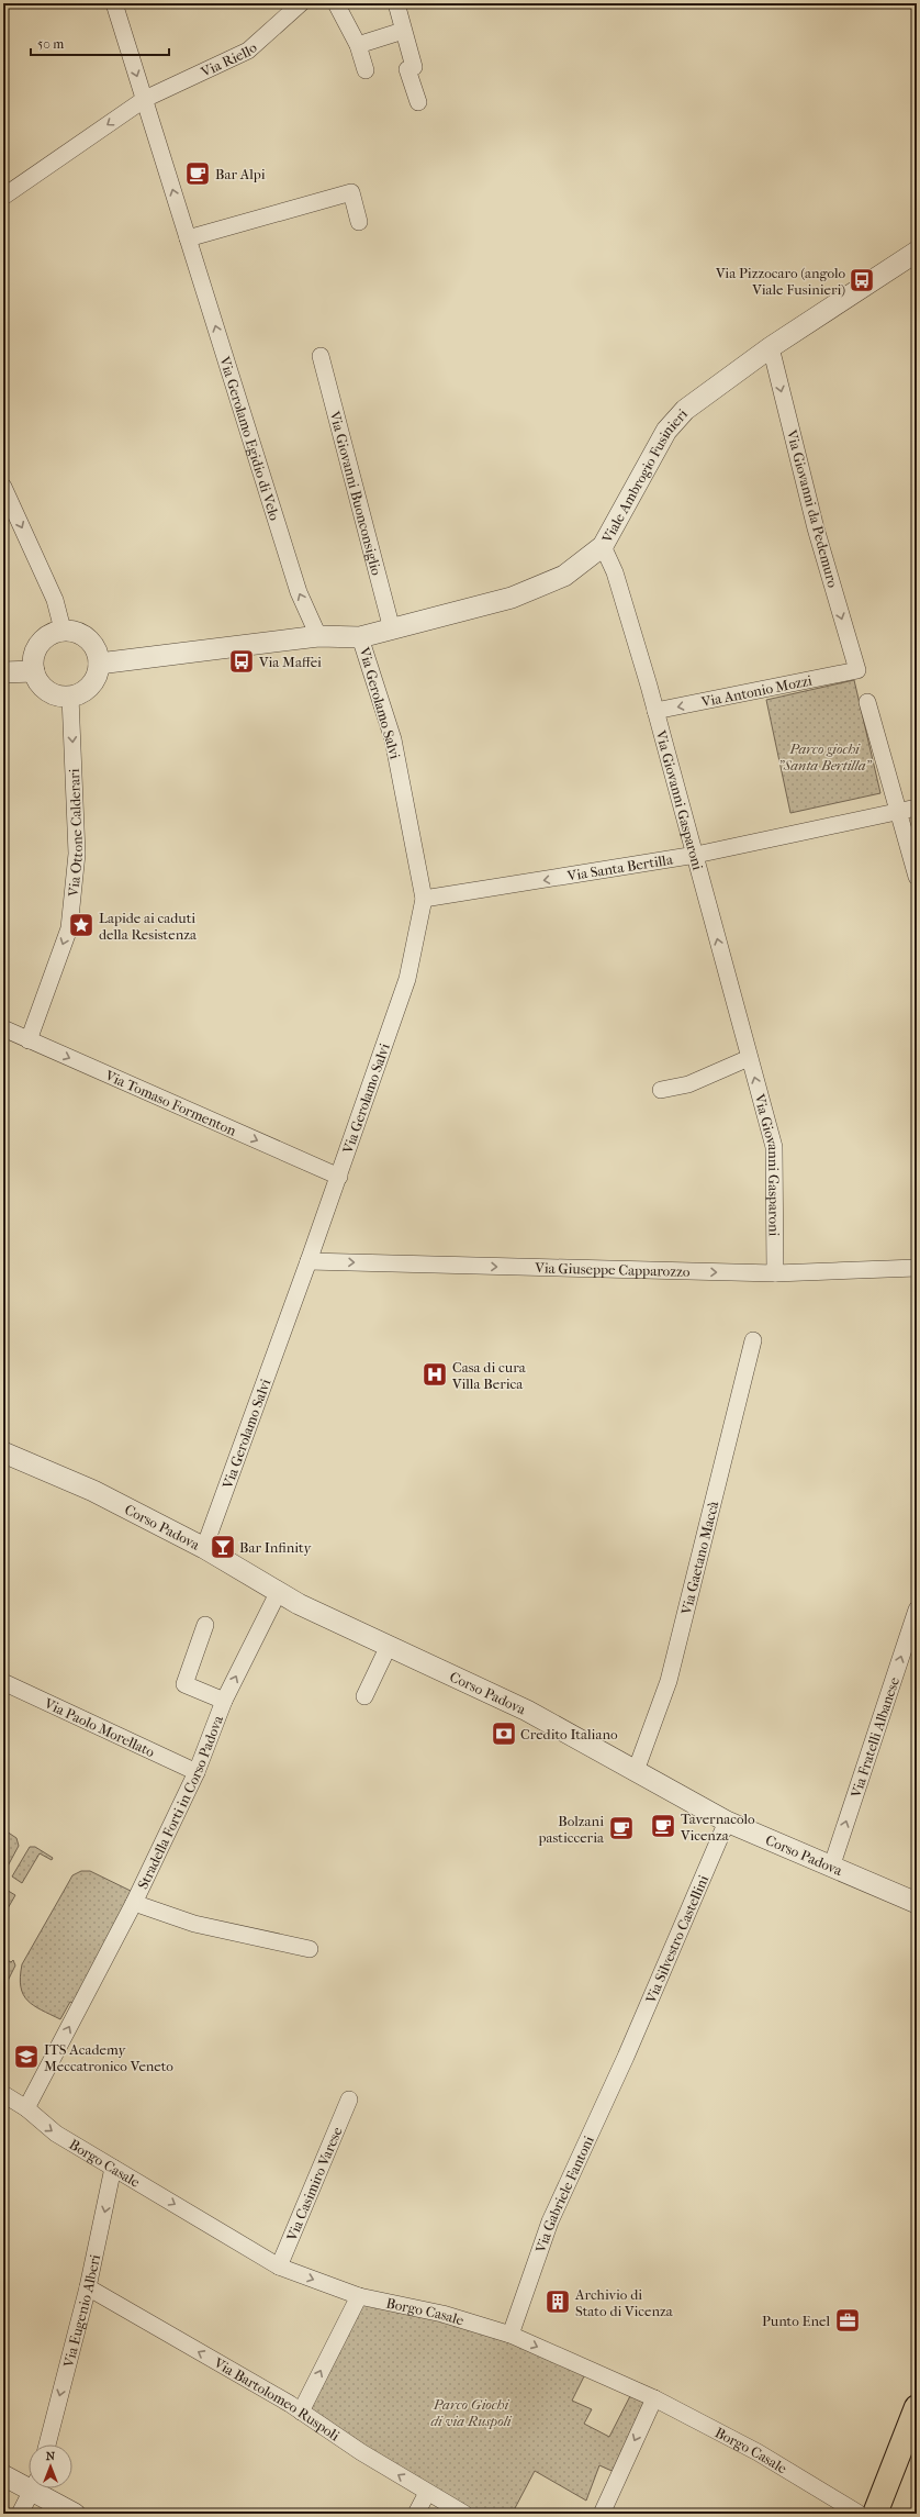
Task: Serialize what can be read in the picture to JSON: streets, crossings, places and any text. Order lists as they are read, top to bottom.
{
  "streets": {
    "street": [
      "Via Riello",
      "Via Gerolamo Egidio di Velo",
      "Viale Ambrogio Fusinieri",
      "Via Giovanni Buonconsiglio",
      "Via Giovanni da Pedemuro",
      "Via Antonio Mozzi",
      "Via Gerolamo Salvi",
      "Via Giovanni Gasparoni",
      "Via Ottone Calderari",
      "Via Santa Bertilla",
      "Via Tomaso Formenton",
      "Via Giuseppe Capparozzo",
      "Corso Padova",
      "Via Gaetano Maccà",
      "Via Paolo Morellato",
      "Via Fratelli Albanese",
      "Stradella Forti in Corso Padova",
      "Via Silvestro Castellini",
      "Borgo Casale",
      "Via Casimiro Varese",
      "Via Gabriele Fantoni",
      "Via Eugenio Alberi",
      "Via Bartolomeo Ruspoli"
    ]
  },
  "crossings": [
    ["Via Riello", "Via Gerolamo Egidio di Velo"],
    ["Via Gerolamo Egidio di Velo", "Viale Ambrogio Fusinieri"],
    ["Viale Ambrogio Fusinieri", "Via Giovanni Buonconsiglio"],
    ["Viale Ambrogio Fusinieri", "Via Giovanni da Pedemuro"],
    ["Viale Ambrogio Fusinieri", "Via Gerolamo Salvi"],
    ["Viale Ambrogio Fusinieri", "Via Giovanni Gasparoni"],
    ["Viale Ambrogio Fusinieri", "Via Ottone Calderari"],
    ["Via Giovanni da Pedemuro", "Via Antonio Mozzi"],
    ["Via Antonio Mozzi", "Via Giovanni Gasparoni"],
    ["Via Gerolamo Salvi", "Via Santa Bertilla"],
    ["Via Gerolamo Salvi", "Via Tomaso Formenton"],
    ["Via Gerolamo Salvi", "Via Giuseppe Capparozzo"],
    ["Via Gerolamo Salvi", "Corso Padova"],
    ["Via Giovanni Gasparoni", "Via Santa Bertilla"],
    ["Via Giovanni Gasparoni", "Via Giuseppe Capparozzo"],
    ["Via Ottone Calderari", "Via Tomaso Formenton"],
    ["Corso Padova", "Via Gaetano Maccà"],
    ["Corso Padova", "Via Fratelli Albanese"],
    ["Corso Padova", "Stradella Forti in Corso Padova"],
    ["Corso Padova", "Via Silvestro Castellini"],
    ["Via Paolo Morellato", "Stradella Forti in Corso Padova"],
    ["Stradella Forti in Corso Padova", "Borgo Casale"],
    ["Via Silvestro Castellini", "Via Gabriele Fantoni"],
    ["Borgo Casale", "Via Casimiro Varese"],
    ["Borgo Casale", "Via Gabriele Fantoni"],
    ["Borgo Casale", "Via Eugenio Alberi"],
    ["Via Eugenio Alberi", "Via Bartolomeo Ruspoli"]
  ],
  "one_way": [
    "Via Riello",
    "Via Giovanni da Pedemuro",
    "Via Antonio Mozzi",
    "Via Giovanni Gasparoni",
    "Via Ottone Calderari",
    "Via Santa Bertilla",
    "Via Tomaso Formenton",
    "Via Giuseppe Capparozzo",
    "Via Fratelli Albanese",
    "Stradella Forti in Corso Padova",
    "Borgo Casale",
    "Via Eugenio Alberi",
    "Via Bartolomeo Ruspoli"
  ],
  "parks": ["Parco giochi \"Santa Bertilla\"", "Parco Giochi di via Ruspoli"],
  "places": {
    "cafe": ["Bar Alpi", "Tavernacolo Vicenza", "Bolzani pasticceria"],
    "bus stop": ["Via Pizzocaro (angolo Viale Fusinieri)", "Via Maffei"],
    "place": ["Lapide ai caduti della Resistenza"],
    "hospital": ["Casa di cura Villa Berica"],
    "bar": ["Bar Infinity"],
    "bank": ["Credito Italiano"],
    "school or university": ["ITS Academy Meccatronico Veneto"],
    "building": ["Archivio di Stato di Vicenza"],
    "office": ["Punto Enel"]
  },
  "scale_bar": "50 m",
  "north": "top"
}
